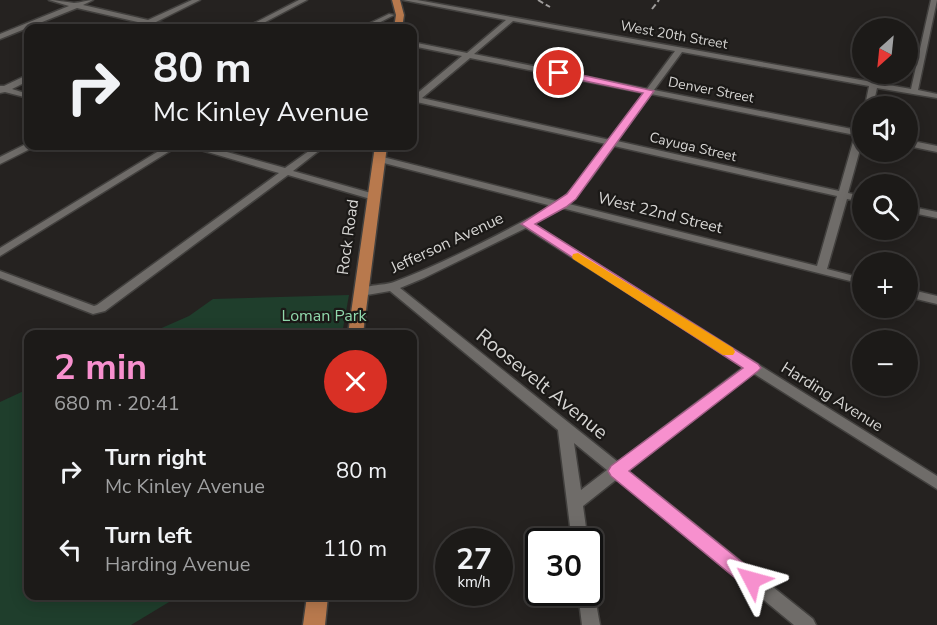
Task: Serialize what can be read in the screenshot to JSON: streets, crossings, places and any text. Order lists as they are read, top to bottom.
{
  "streets": {
    "main road": ["Rock Road"],
    "street": [
      "West 20th Street",
      "Denver Street",
      "Cayuga Street",
      "West 22nd Street",
      "Jefferson Avenue",
      "Roosevelt Avenue",
      "Harding Avenue"
    ]
  },
  "crossings": [
    ["West 20th Street", "Jefferson Avenue"],
    ["Denver Street", "Jefferson Avenue"],
    ["Cayuga Street", "Jefferson Avenue"],
    ["West 22nd Street", "Rock Road"],
    ["West 22nd Street", "Jefferson Avenue"],
    ["Rock Road", "Jefferson Avenue"],
    ["Jefferson Avenue", "Roosevelt Avenue"],
    ["Jefferson Avenue", "Harding Avenue"]
  ],
  "parks": ["Loman Park"],
  "north": "bottom left",
  "page": {
    "map_buttons": ["+", "−"],
    "turn": ["80 m", "Mc Kinley Avenue"],
    "heading": ["2 min", "680 m · 20:41"],
    "list": [
      {
        "name": "Turn right",
        "note": "Mc Kinley Avenue",
        "value": "80 m"
      },
      {
        "name": "Turn left",
        "note": "Harding Avenue",
        "value": "110 m"
      }
    ],
    "speed": "27 km/h",
    "limit": "30"
  }
}
